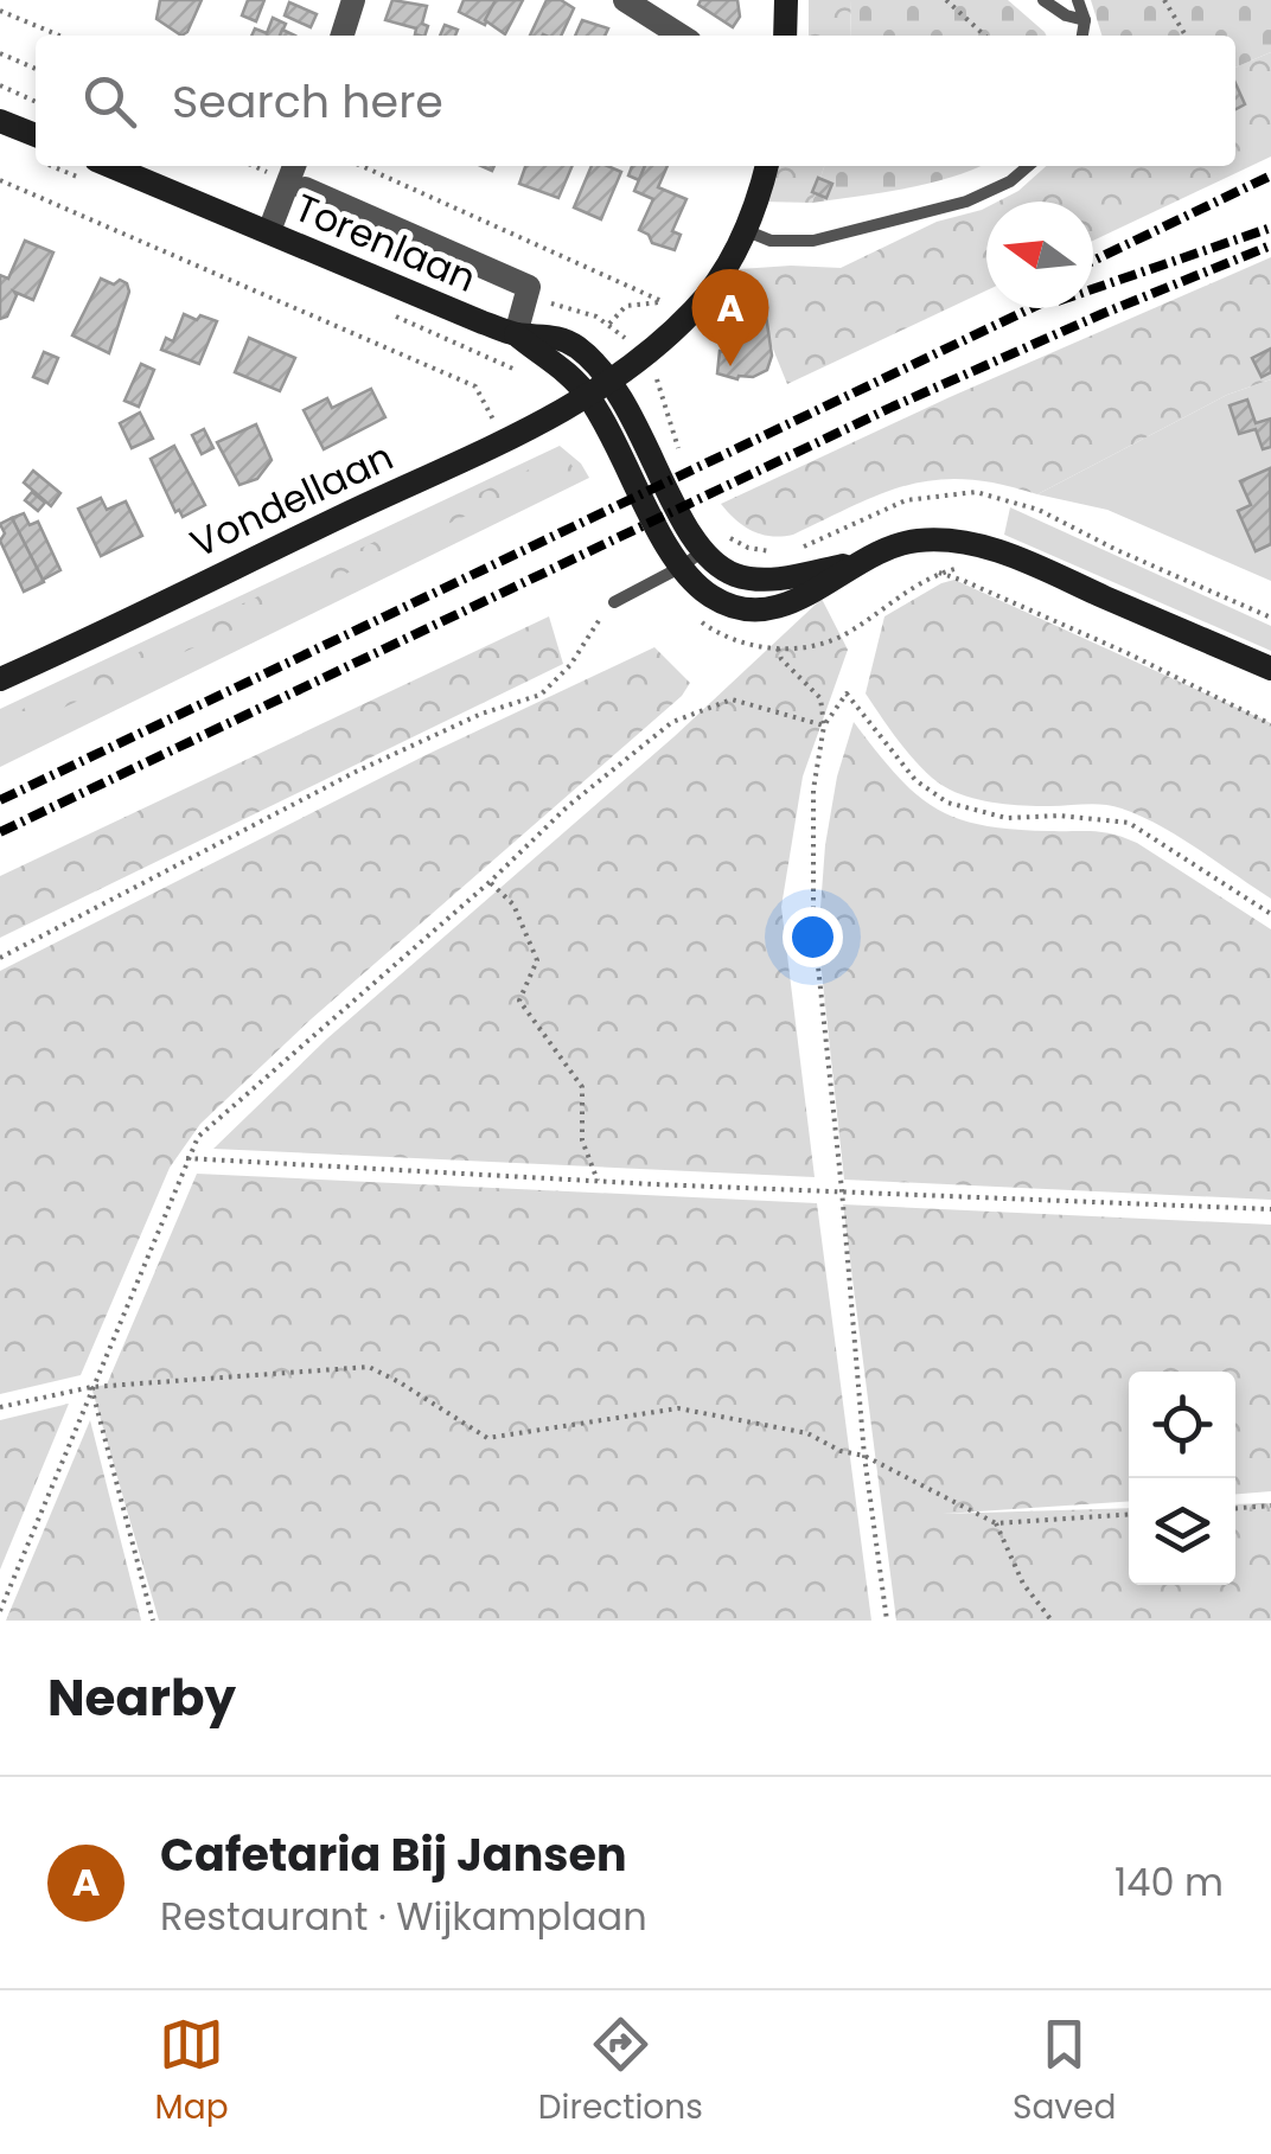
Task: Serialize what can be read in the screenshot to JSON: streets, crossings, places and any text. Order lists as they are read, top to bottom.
{
  "streets": {
    "main road": ["Torenlaan", "Vondellaan"]
  },
  "crossings": [
    ["Torenlaan", "Vondellaan"]
  ],
  "north": "left",
  "page": {
    "search": "Search here",
    "pins": "A",
    "heading": "Nearby",
    "list": [
      {
        "mark": "A",
        "name": "Cafetaria Bij Jansen",
        "note": "Restaurant · Wijkamplaan",
        "value": "140 m"
      }
    ],
    "nav": ["Map", "Directions", "Saved"]
  }
}
